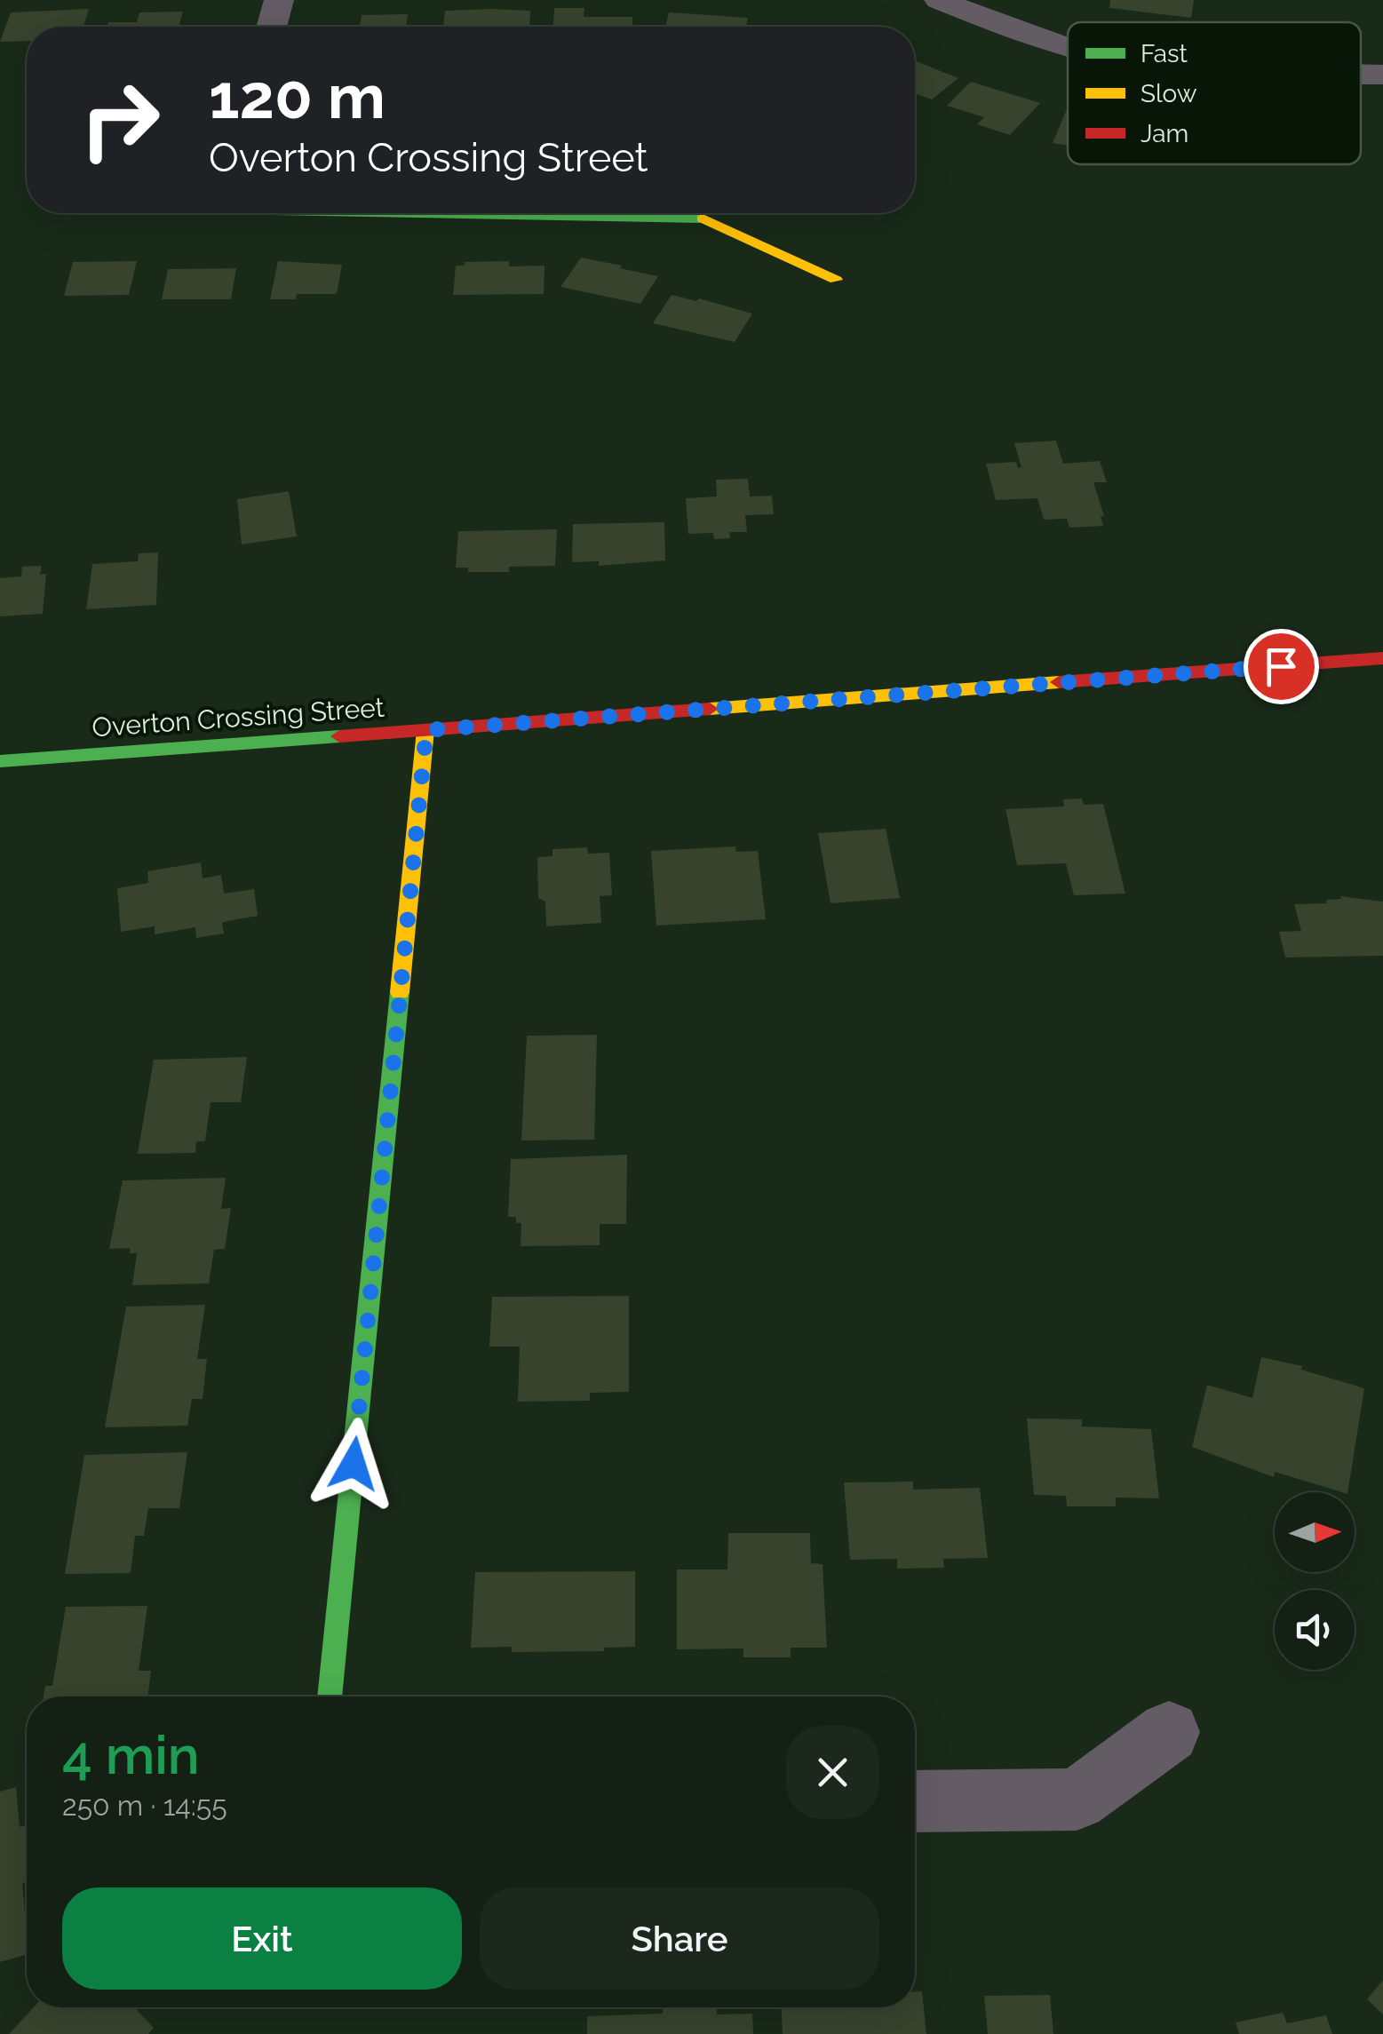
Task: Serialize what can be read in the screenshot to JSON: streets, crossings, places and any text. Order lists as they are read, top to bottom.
{
  "streets": {
    "street": ["Overton Crossing Street"]
  },
  "legend": ["Fast", "Slow", "Jam"],
  "north": "right",
  "page": {
    "turn": ["120 m", "Overton Crossing Street"],
    "heading": ["4 min", "250 m · 14:55"],
    "buttons": ["Exit", "Share"]
  }
}
